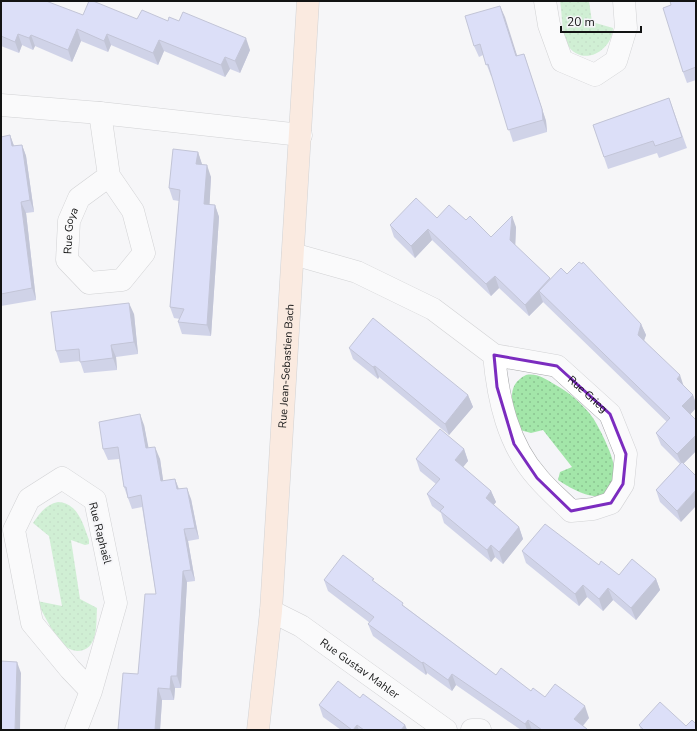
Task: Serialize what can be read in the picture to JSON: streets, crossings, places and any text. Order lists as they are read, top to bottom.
{
  "streets": {
    "street": [
      "Rue Goya",
      "Rue Jean-Sebastien Bach",
      "Rue Grieg",
      "Rue Raphaël",
      "Rue Gustav Mahler"
    ]
  },
  "crossings": [
    ["Rue Jean-Sebastien Bach", "Rue Grieg"],
    ["Rue Jean-Sebastien Bach", "Rue Gustav Mahler"]
  ],
  "scale_bar": "20 m"
}
